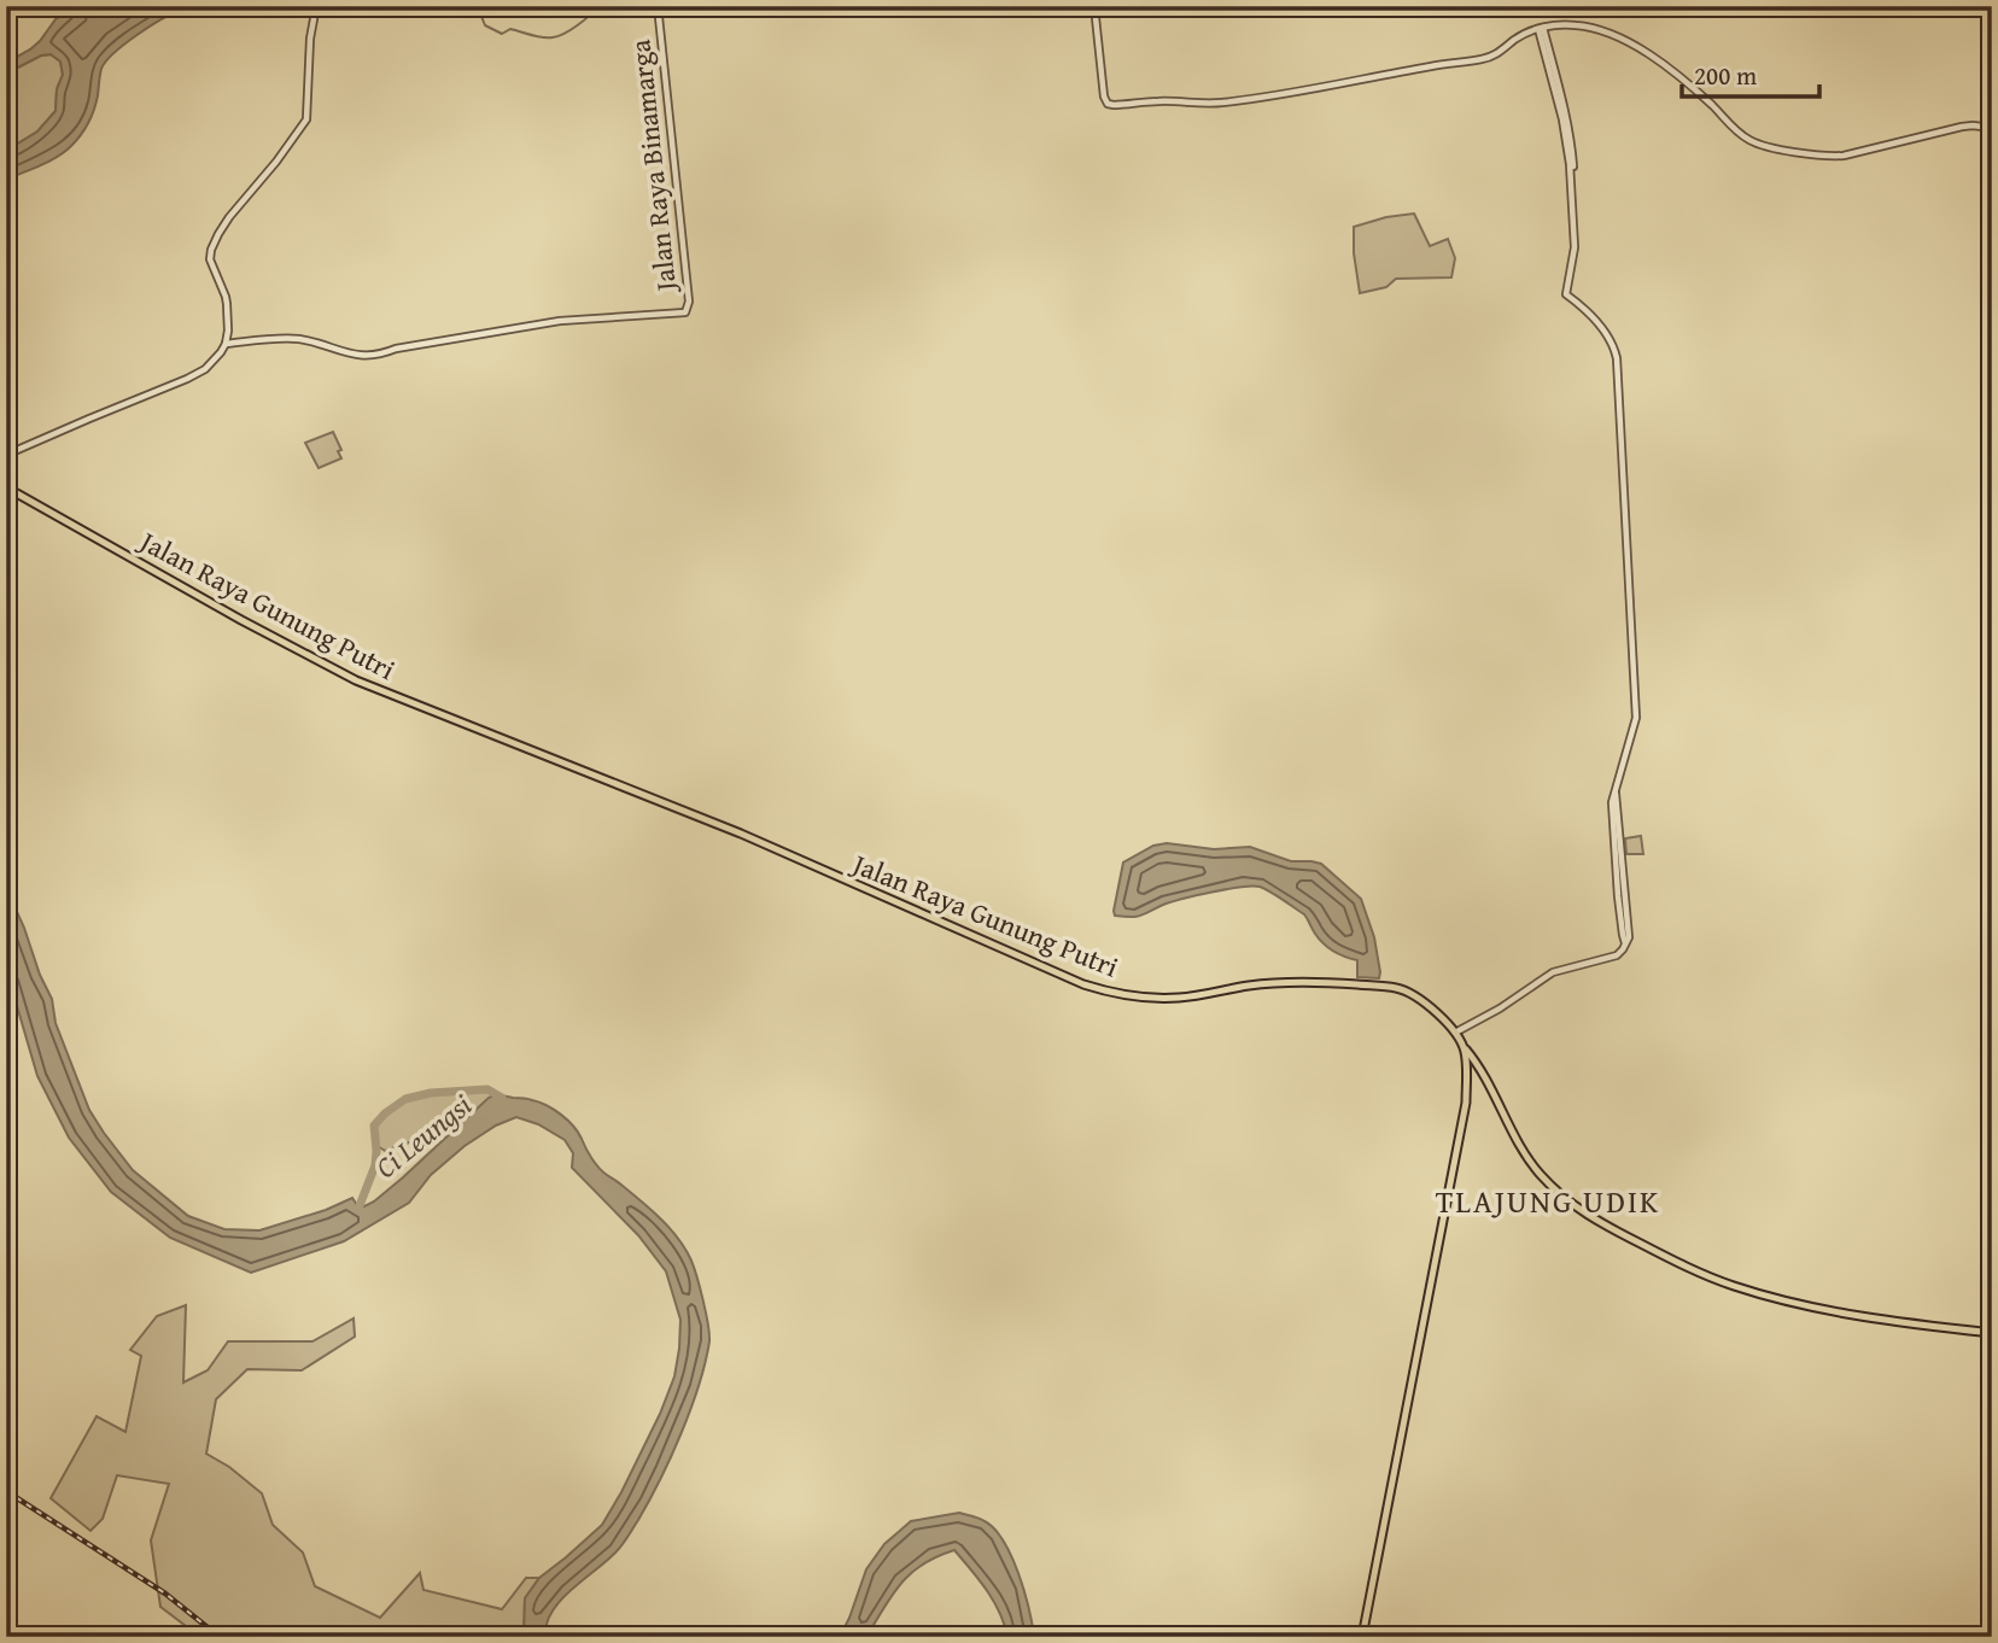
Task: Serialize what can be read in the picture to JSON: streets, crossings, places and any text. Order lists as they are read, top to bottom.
{
  "streets": {
    "main road": ["Jalan Raya Gunung Putri"],
    "street": ["Jalan Raya Binamarga"]
  },
  "districts": ["TLAJUNG UDIK"],
  "water": ["Ci Leungsi"],
  "scale_bar": "200 m"
}
